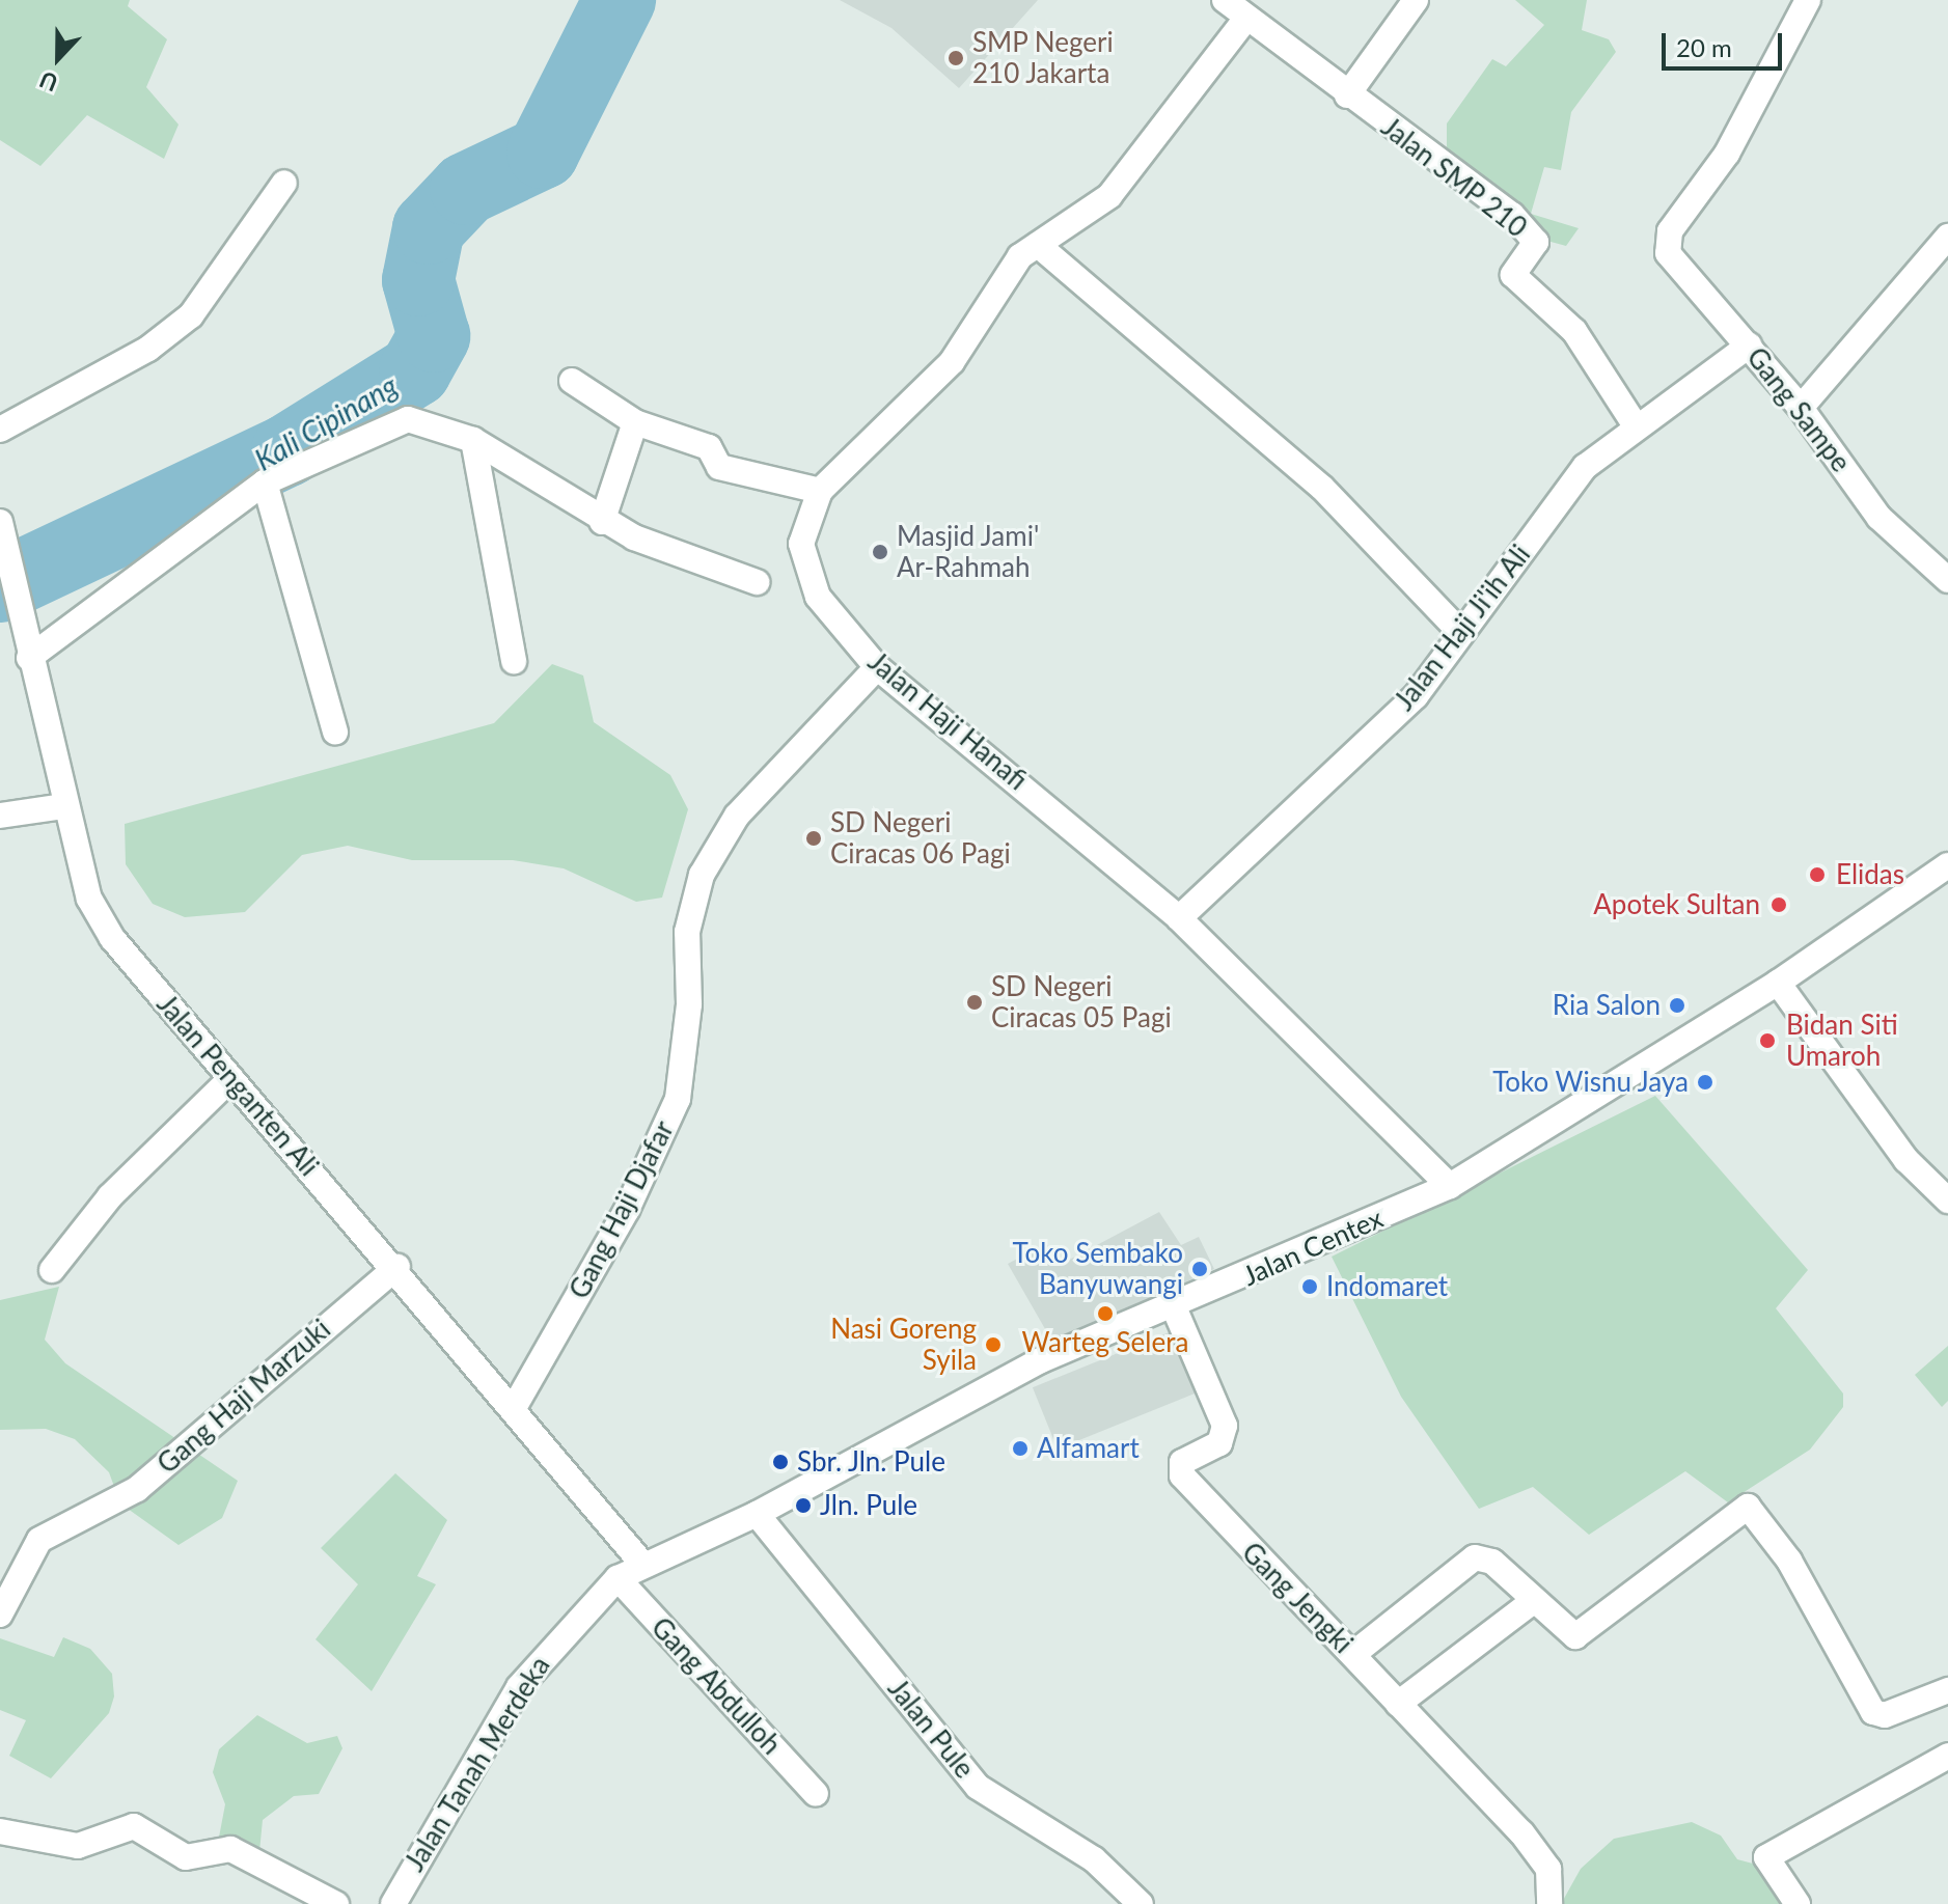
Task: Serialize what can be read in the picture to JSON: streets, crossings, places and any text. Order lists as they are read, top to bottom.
{
  "streets": {
    "street": [
      "Jalan SMP 210",
      "Gang Sampe",
      "Jalan Haji Ji'ih Ali",
      "Jalan Haji Hanafi",
      "Jalan Penganten Ali",
      "Gang Haji Djafar",
      "Jalan Centex",
      "Gang Haji Marzuki",
      "Gang Jengki",
      "Gang Abdulloh",
      "Jalan Pule",
      "Jalan Tanah Merdeka"
    ]
  },
  "crossings": [
    ["Jalan SMP 210", "Jalan Haji Ji'ih Ali"],
    ["Jalan SMP 210", "Jalan Haji Hanafi"],
    ["Gang Sampe", "Jalan Haji Ji'ih Ali"],
    ["Jalan Haji Ji'ih Ali", "Jalan Haji Hanafi"],
    ["Jalan Haji Hanafi", "Gang Haji Djafar"],
    ["Jalan Haji Hanafi", "Jalan Centex"],
    ["Jalan Penganten Ali", "Gang Haji Djafar"],
    ["Jalan Penganten Ali", "Jalan Centex"],
    ["Jalan Penganten Ali", "Gang Haji Marzuki"],
    ["Jalan Penganten Ali", "Jalan Tanah Merdeka"],
    ["Jalan Centex", "Gang Jengki"],
    ["Jalan Centex", "Jalan Pule"],
    ["Jalan Centex", "Jalan Tanah Merdeka"],
    ["Gang Abdulloh", "Jalan Tanah Merdeka"]
  ],
  "water": ["Kali Cipinang"],
  "places": [
    "SMP Negeri 210 Jakarta",
    "Masjid Jami' Ar-Rahmah",
    "SD Negeri Ciracas 06 Pagi",
    "Elidas",
    "Apotek Sultan",
    "SD Negeri Ciracas 05 Pagi",
    "Ria Salon",
    "Bidan Siti Umaroh",
    "Toko Wisnu Jaya",
    "Toko Sembako Banyuwangi",
    "Indomaret",
    "Warteg Selera",
    "Nasi Goreng Syila",
    "Alfamart",
    "Sbr. Jln. Pule",
    "Jln. Pule"
  ],
  "scale_bar": "20 m",
  "north": "bottom"
}
